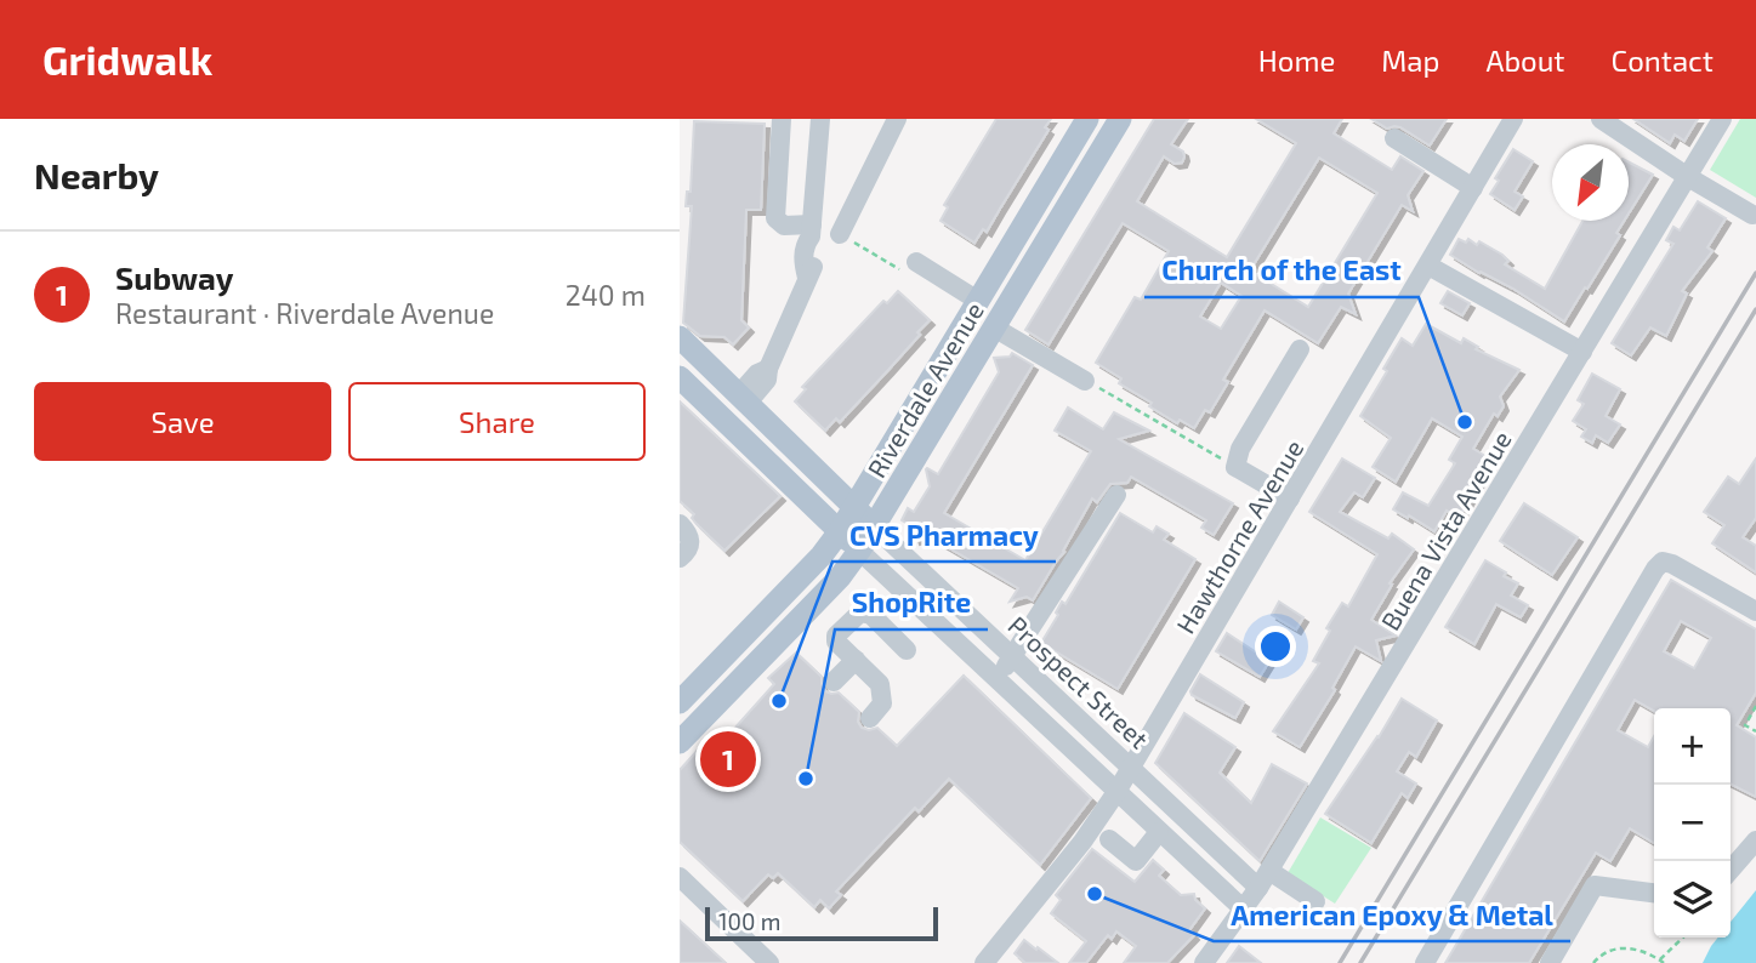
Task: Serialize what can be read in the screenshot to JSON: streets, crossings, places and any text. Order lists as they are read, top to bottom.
{
  "streets": {
    "main road": ["Riverdale Avenue", "Prospect Street"],
    "street": ["Buena Vista Avenue", "Hawthorne Avenue"]
  },
  "crossings": [
    ["Riverdale Avenue", "Prospect Street"],
    ["Buena Vista Avenue", "Prospect Street"],
    ["Hawthorne Avenue", "Prospect Street"]
  ],
  "places": [
    "Church of the East",
    "CVS Pharmacy",
    "ShopRite",
    "American Epoxy & Metal"
  ],
  "scale_bar": "100 m",
  "north": "bottom left",
  "page": {
    "header": "Gridwalk",
    "nav": [
      "Home",
      "Map",
      "About",
      "Contact"
    ],
    "heading": "Nearby",
    "list": [
      {
        "mark": "1",
        "name": "Subway",
        "note": "Restaurant · Riverdale Avenue",
        "value": "240 m"
      }
    ],
    "buttons": ["Save", "Share"],
    "map_buttons": ["+", "−"],
    "pins": "1",
    "scale": "100 m"
  }
}
